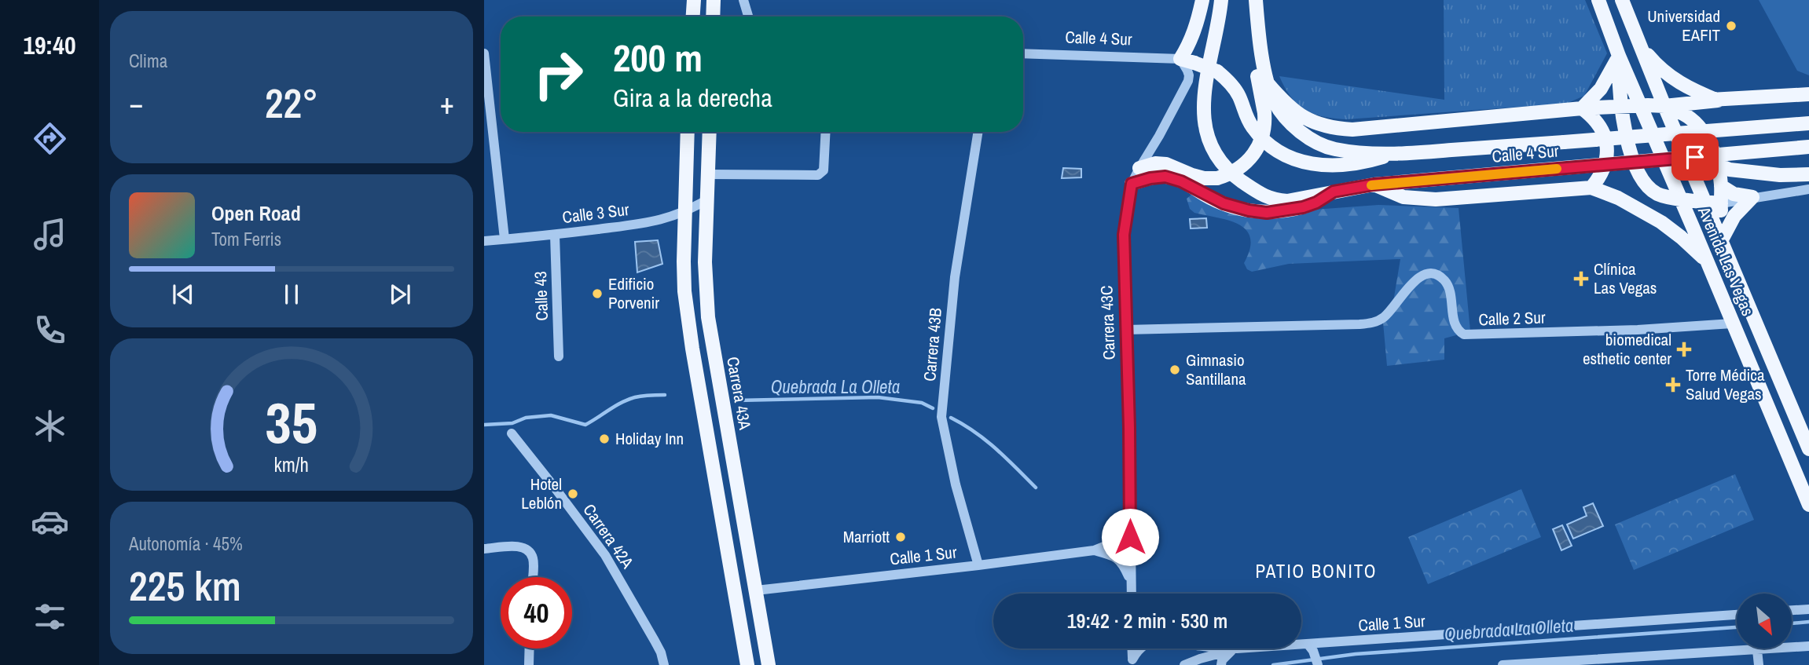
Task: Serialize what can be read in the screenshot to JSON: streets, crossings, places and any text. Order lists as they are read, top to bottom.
{
  "streets": {
    "main road": ["Calle 4 Sur", "Avenida Las Vegas", "Carrera 43A"],
    "street": [
      "Calle 3 Sur",
      "Calle 43",
      "Calle 2 Sur",
      "Carrera 43C",
      "Carrera 43B",
      "Carrera 42A",
      "Calle 1 Sur"
    ]
  },
  "crossings": [
    ["Calle 4 Sur", "Carrera 43C"],
    ["Calle 3 Sur", "Calle 43"],
    ["Calle 3 Sur", "Carrera 43A"],
    ["Avenida Las Vegas", "Calle 2 Sur"],
    ["Calle 2 Sur", "Carrera 43C"],
    ["Carrera 43C", "Calle 1 Sur"],
    ["Carrera 43B", "Calle 1 Sur"],
    ["Carrera 43A", "Calle 1 Sur"]
  ],
  "districts": ["PATIO BONITO"],
  "water": ["Quebrada La Olleta"],
  "places": {
    "other": [
      "Universidad EAFIT",
      "Edificio Porvenir",
      "Gimnasio Santillana",
      "Holiday Inn",
      "Hotel Leblón",
      "Marriott"
    ],
    "health": ["Clínica Las Vegas", "biomedical esthetic center", "Torre Médica Salud Vegas"]
  },
  "north": "bottom right",
  "page": {
    "tabs": "19:40",
    "tile": [
      "Clima",
      ["Autonomía · 45%", "225 km"]
    ],
    "turn": ["200 m", "Gira a la derecha"],
    "heat": ["−", "22°", "+"],
    "song": ["Open Road", "Tom Ferris"],
    "limit": "40",
    "trip": "19:42 · 2 min · 530 m",
    "gauge": ["35", "km/h"]
  }
}
